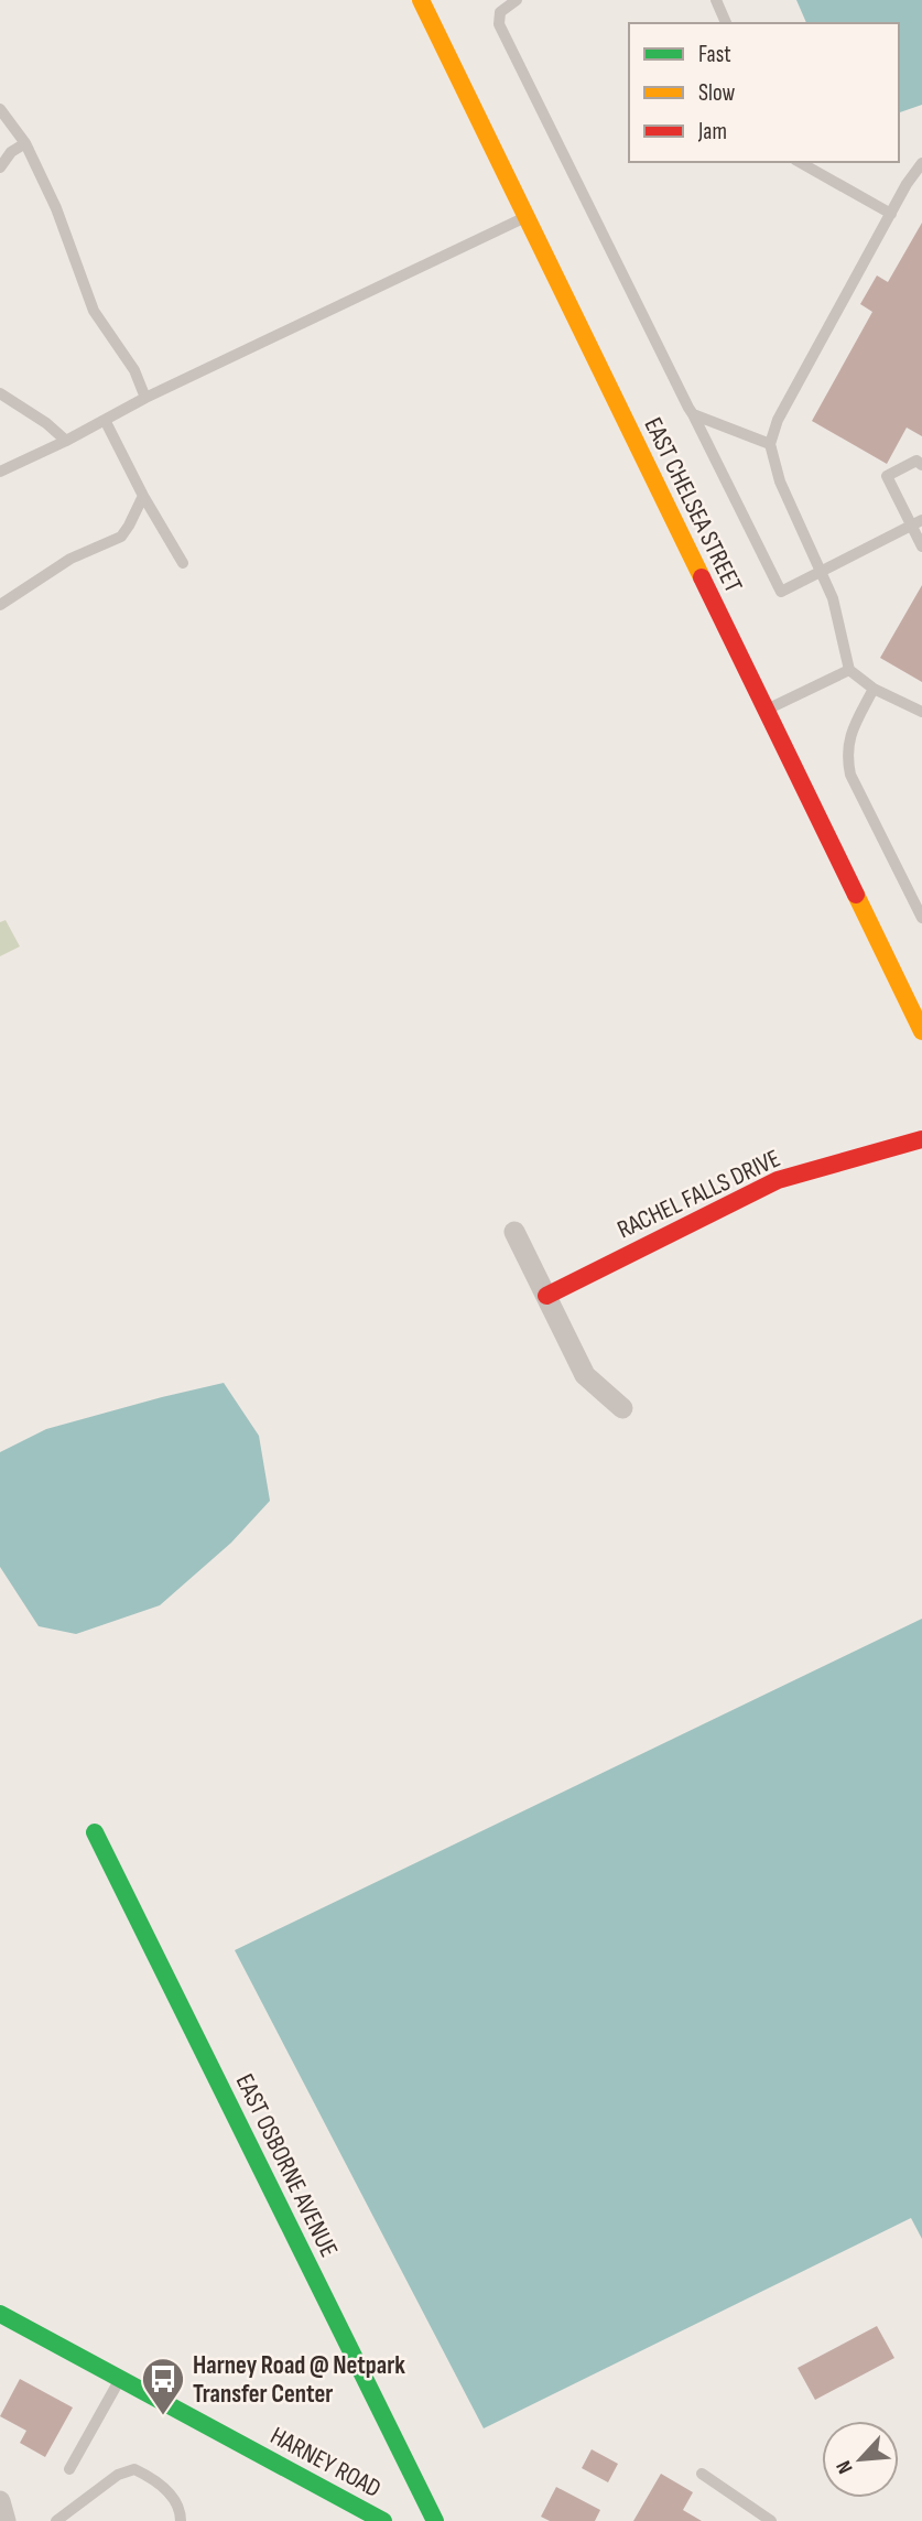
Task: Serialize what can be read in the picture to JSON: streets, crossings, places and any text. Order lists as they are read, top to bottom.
{
  "streets": {
    "street": [
      "EAST CHELSEA STREET",
      "RACHEL FALLS DRIVE",
      "EAST OSBORNE AVENUE",
      "HARNEY ROAD"
    ]
  },
  "places": {
    "bus stop": ["Harney Road @ Netpark Transfer Center"]
  },
  "legend": ["Fast", "Slow", "Jam"],
  "north": "bottom left"
}
